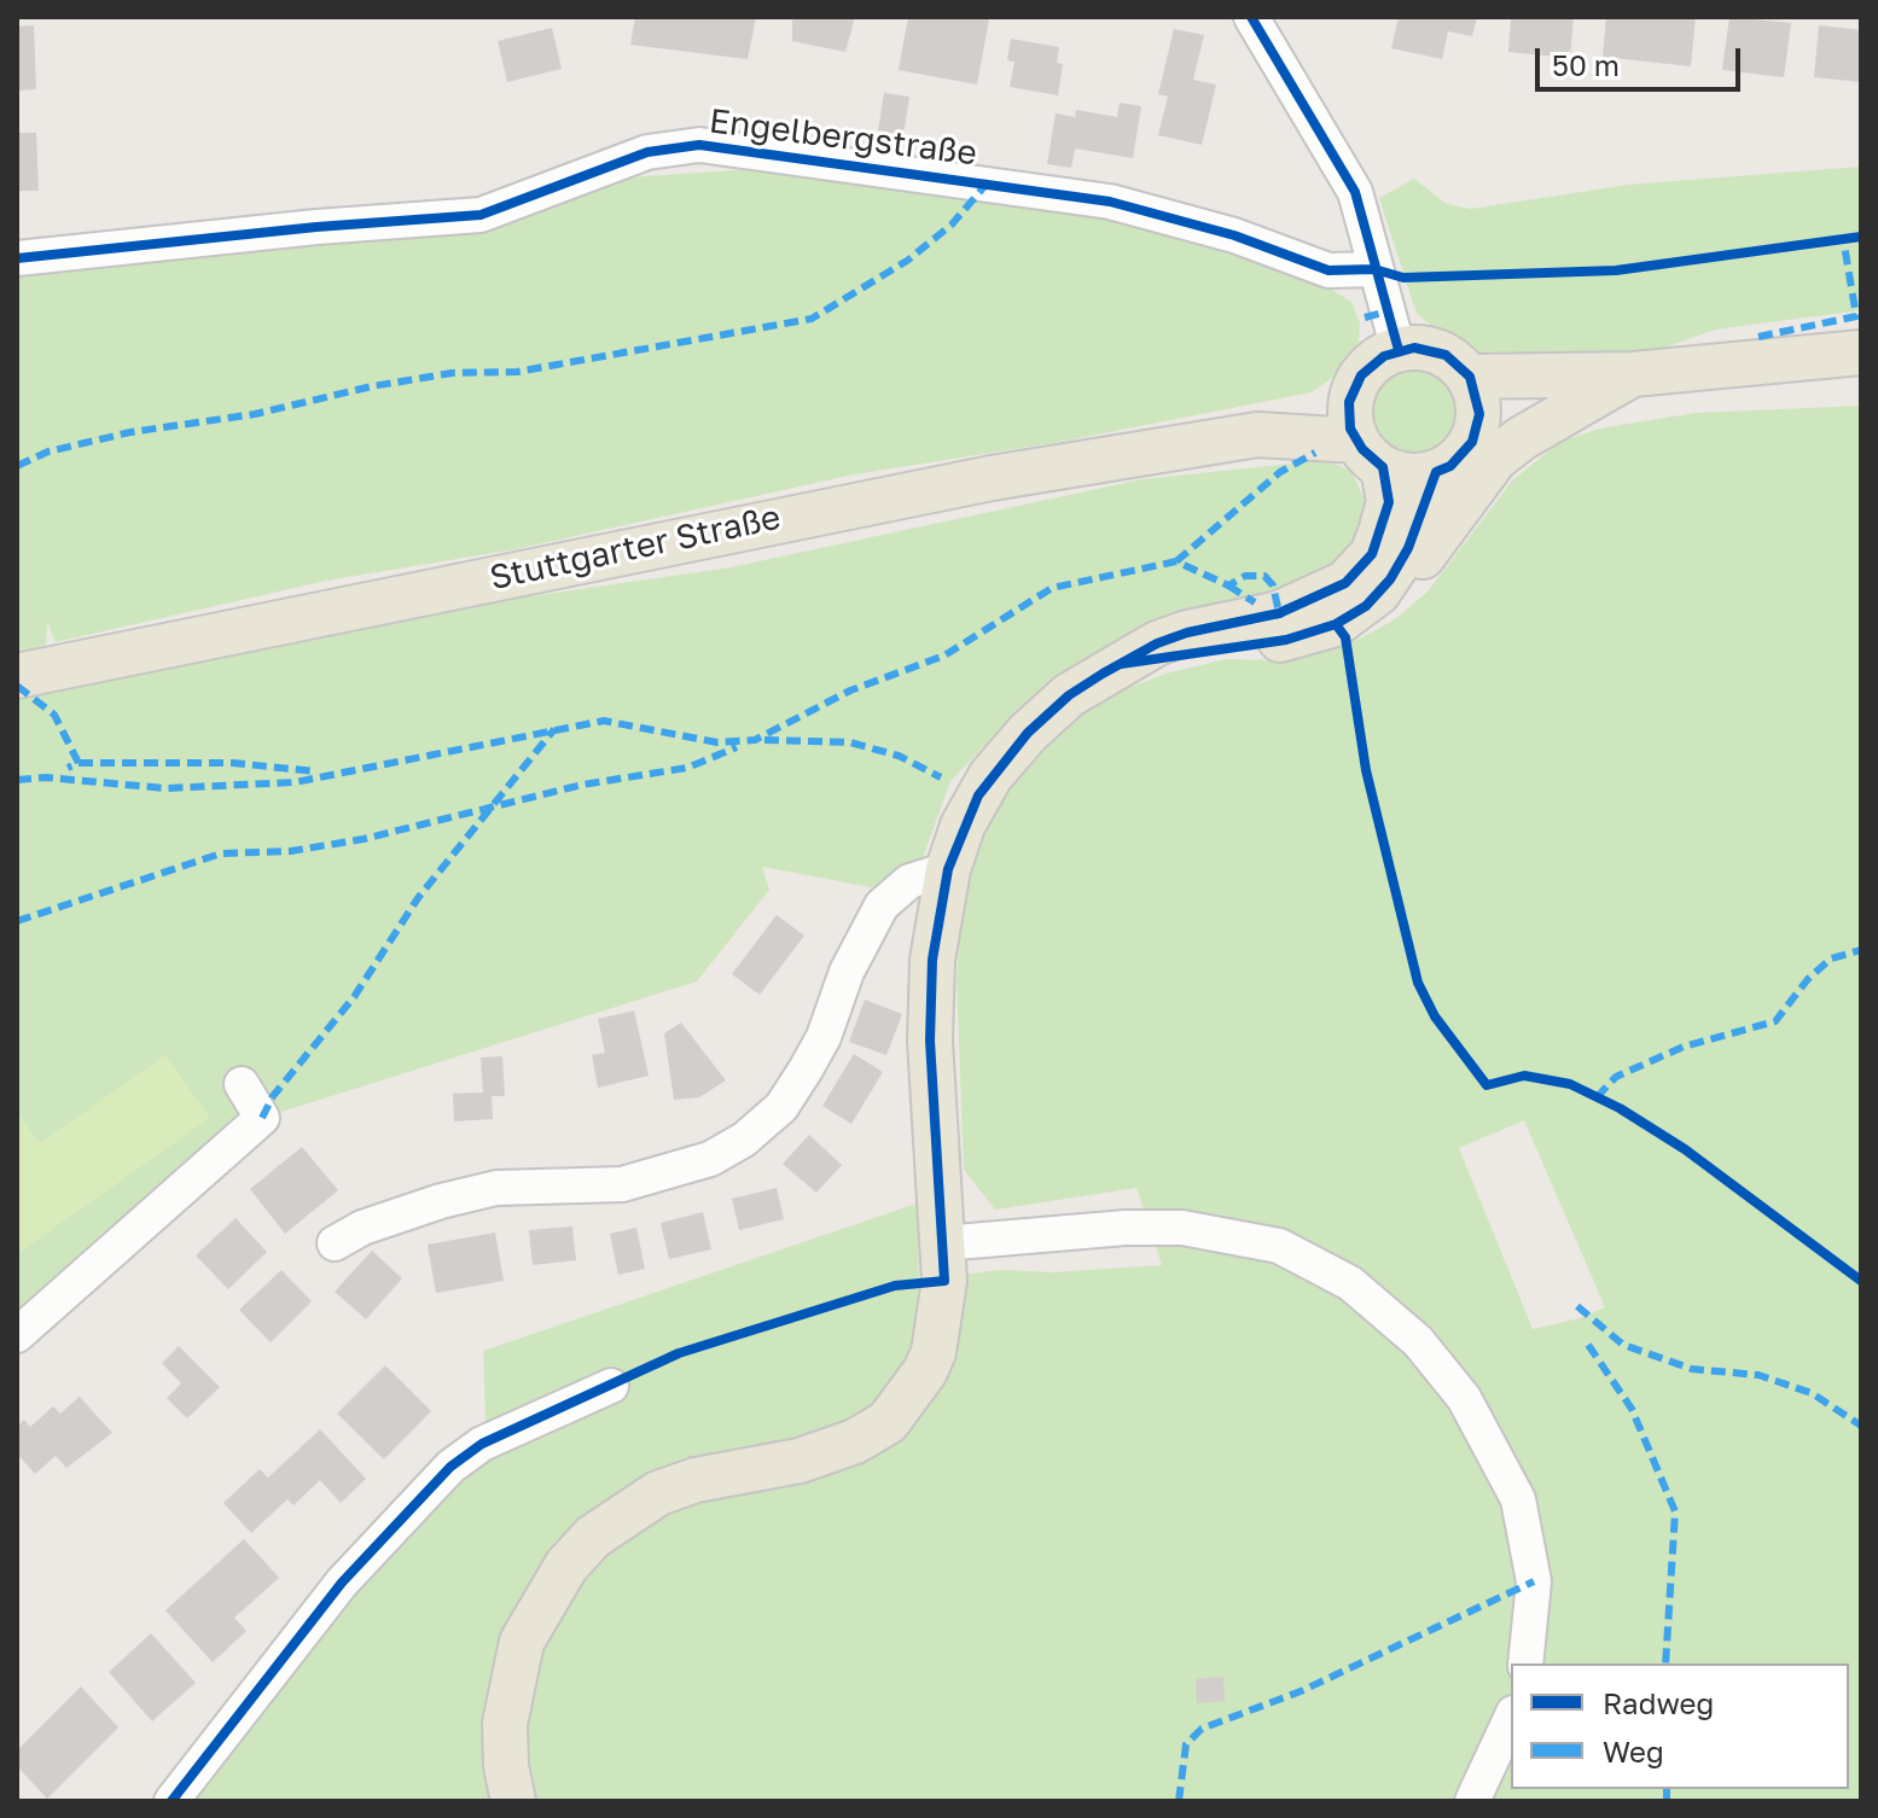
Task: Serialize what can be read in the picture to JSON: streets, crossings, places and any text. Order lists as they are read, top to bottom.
{
  "streets": {
    "main road": ["Stuttgarter Straße"],
    "street": ["Engelbergstraße"]
  },
  "legend": ["Radweg", "Weg"],
  "scale_bar": "50 m"
}
